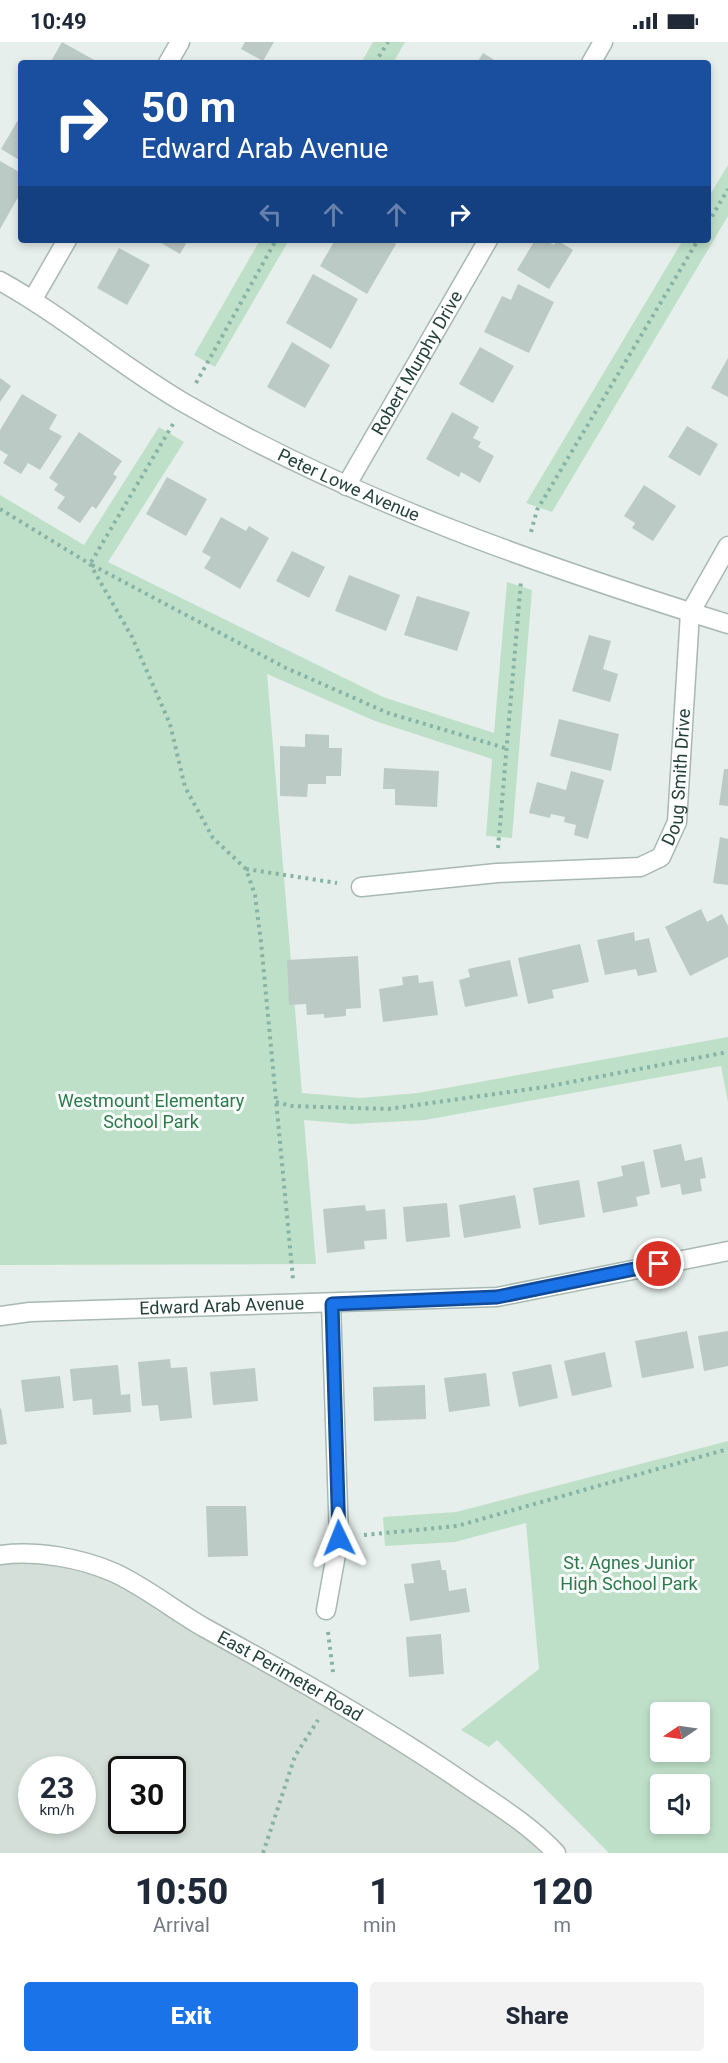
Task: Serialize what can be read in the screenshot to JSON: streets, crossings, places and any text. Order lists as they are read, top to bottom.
{
  "streets": {
    "street": [
      "Robert Murphy Drive",
      "Peter Lowe Avenue",
      "Doug Smith Drive",
      "Edward Arab Avenue",
      "East Perimeter Road"
    ]
  },
  "crossings": [
    ["Robert Murphy Drive", "Peter Lowe Avenue"],
    ["Peter Lowe Avenue", "Doug Smith Drive"]
  ],
  "parks": ["Westmount Elementary School Park", "St. Agnes Junior High School Park"],
  "north": "left",
  "page": {
    "status": "10:49",
    "turn": ["50 m", "Edward Arab Avenue"],
    "speed": "23 km/h",
    "limit": "30",
    "eta": [
      "10:50",
      "Arrival",
      "1",
      "min",
      "120",
      "m"
    ],
    "buttons": ["Exit", "Share"]
  }
}
